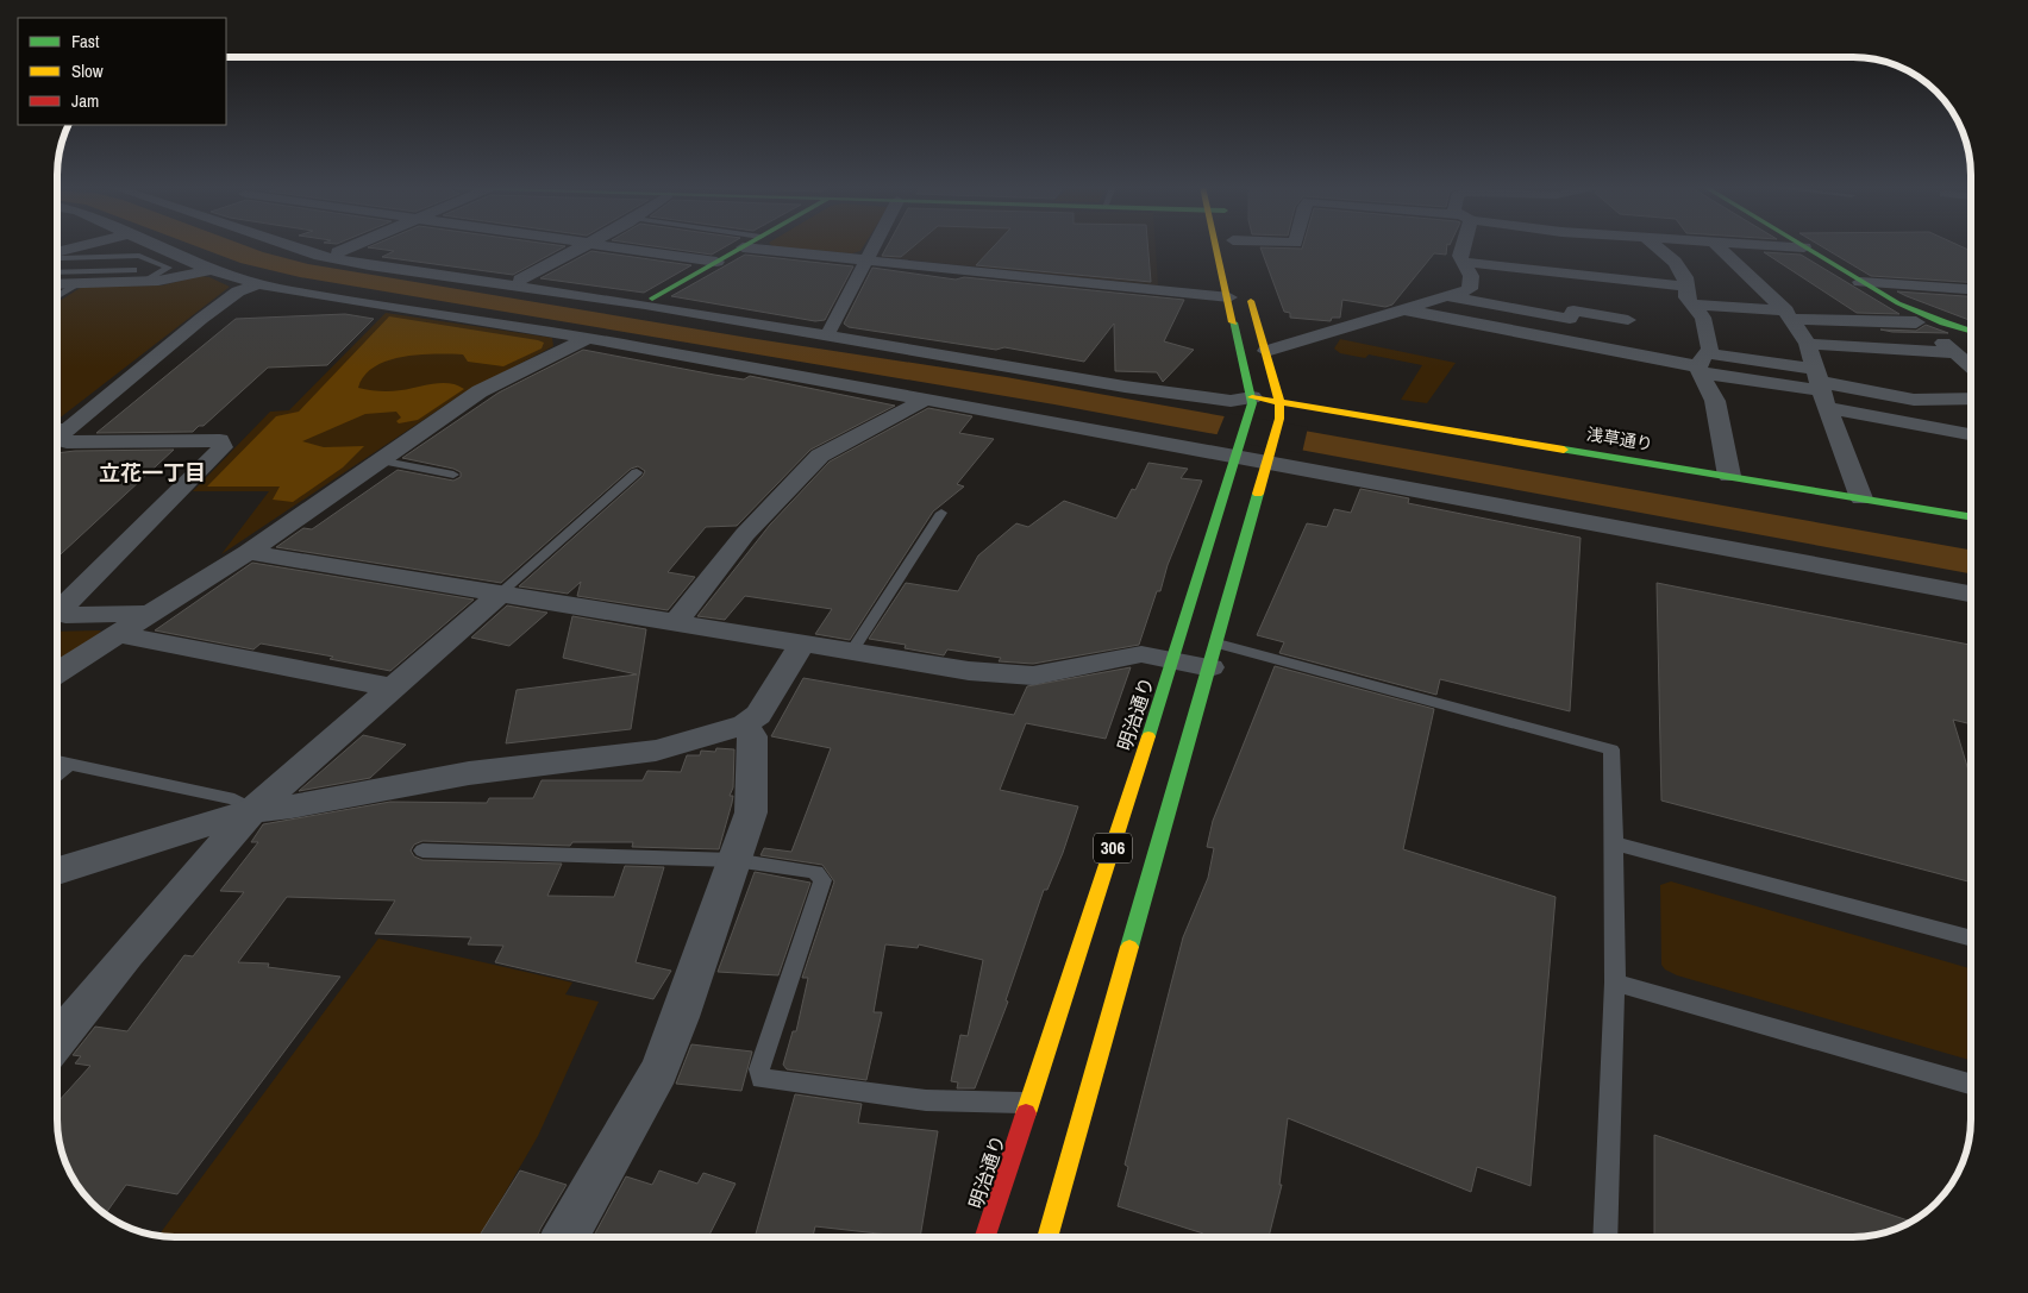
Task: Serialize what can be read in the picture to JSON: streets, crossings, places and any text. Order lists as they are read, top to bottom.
{
  "streets": {
    "main road": ["浅草通り", "明治通り", "306"]
  },
  "crossings": [
    ["浅草通り", "306"]
  ],
  "districts": ["立花一丁目"],
  "legend": ["Fast", "Slow", "Jam"]
}
